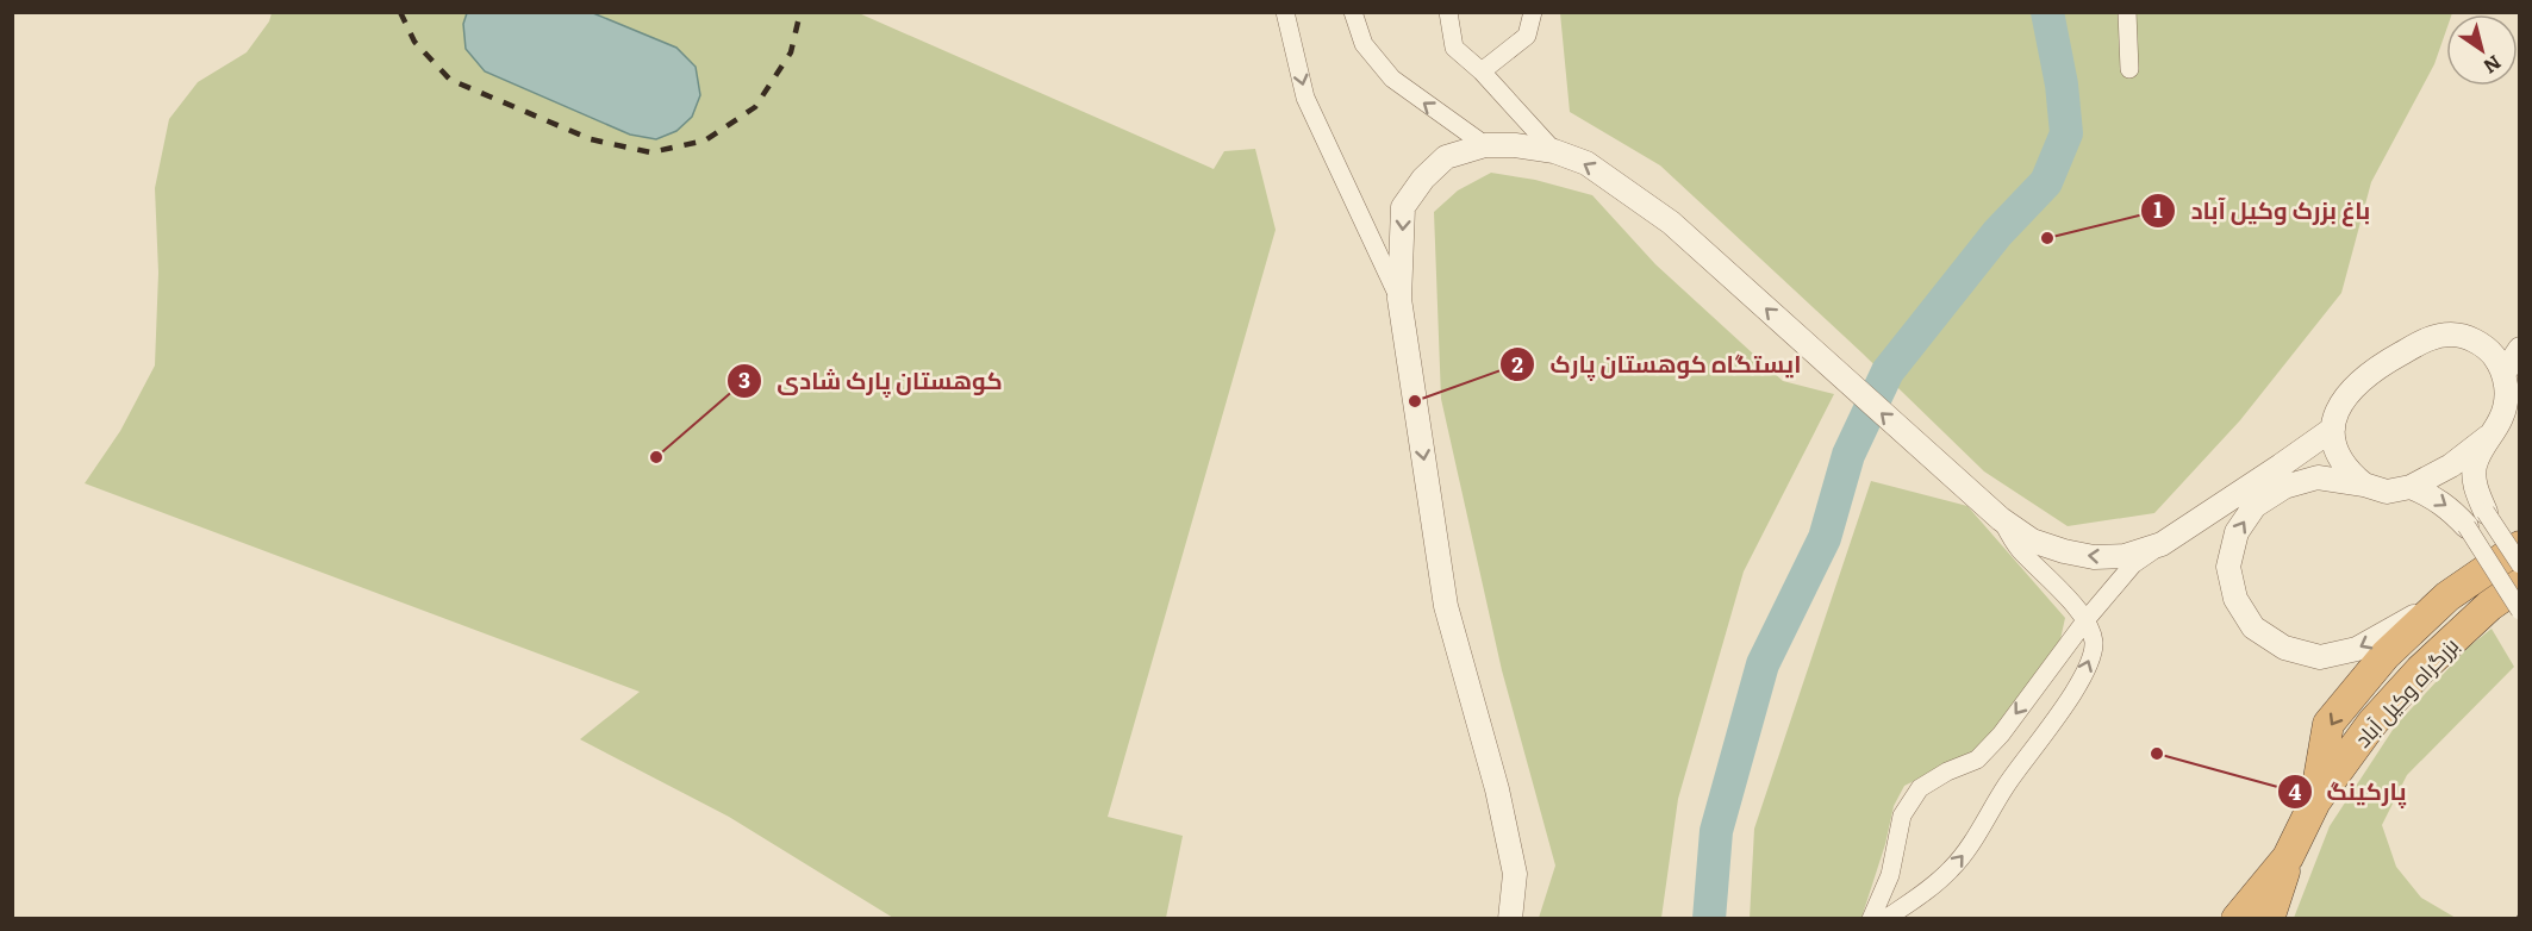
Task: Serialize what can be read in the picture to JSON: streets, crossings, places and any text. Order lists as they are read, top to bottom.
{
  "streets": {
    "highway": ["بزرگراه وکیل آباد"]
  },
  "places": [
    "باغ بزرک وکیل آباد",
    "ایستگاه کوهستان پارک",
    "کوهستان پارک شادی",
    "پارکینگ"
  ],
  "north": "bottom right"
}
